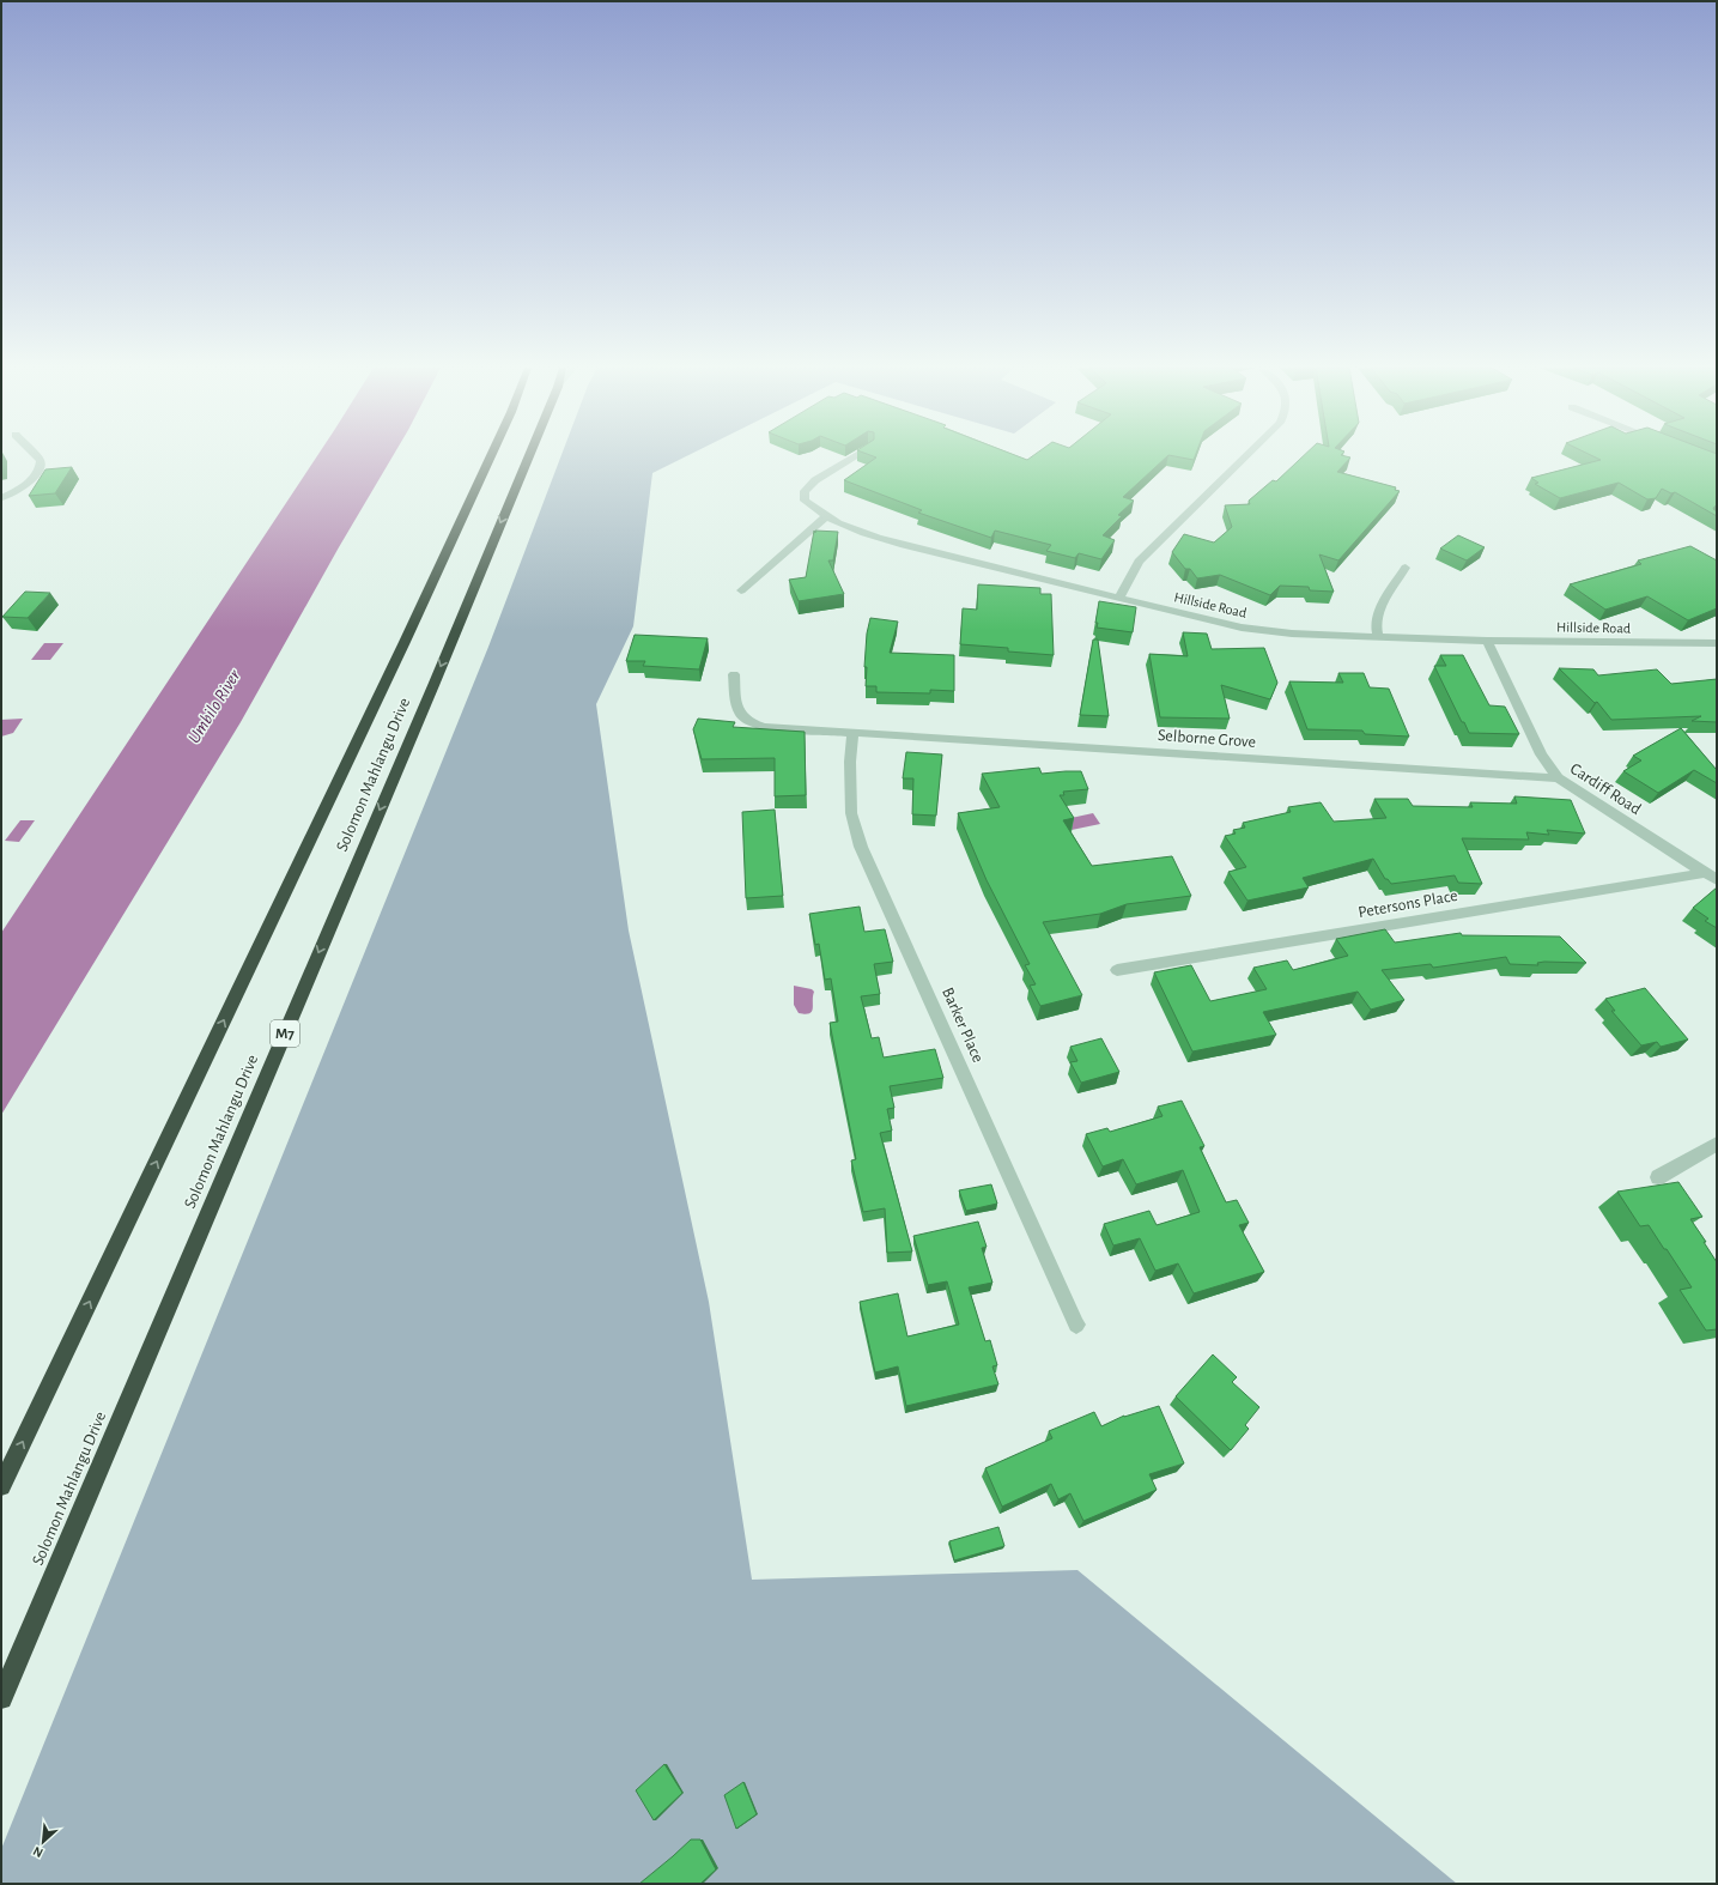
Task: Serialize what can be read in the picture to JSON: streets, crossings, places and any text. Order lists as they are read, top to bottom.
{
  "streets": {
    "highway": ["Solomon Mahlangu Drive", "M7"],
    "street": [
      "Hillside Road",
      "Selborne Grove",
      "Cardiff Road",
      "Petersons Place",
      "Barker Place"
    ]
  },
  "crossings": [
    ["Hillside Road", "Cardiff Road"],
    ["Selborne Grove", "Cardiff Road"],
    ["Selborne Grove", "Barker Place"],
    ["Cardiff Road", "Petersons Place"]
  ],
  "water": ["Umbilo River"],
  "north": "bottom left"
}
